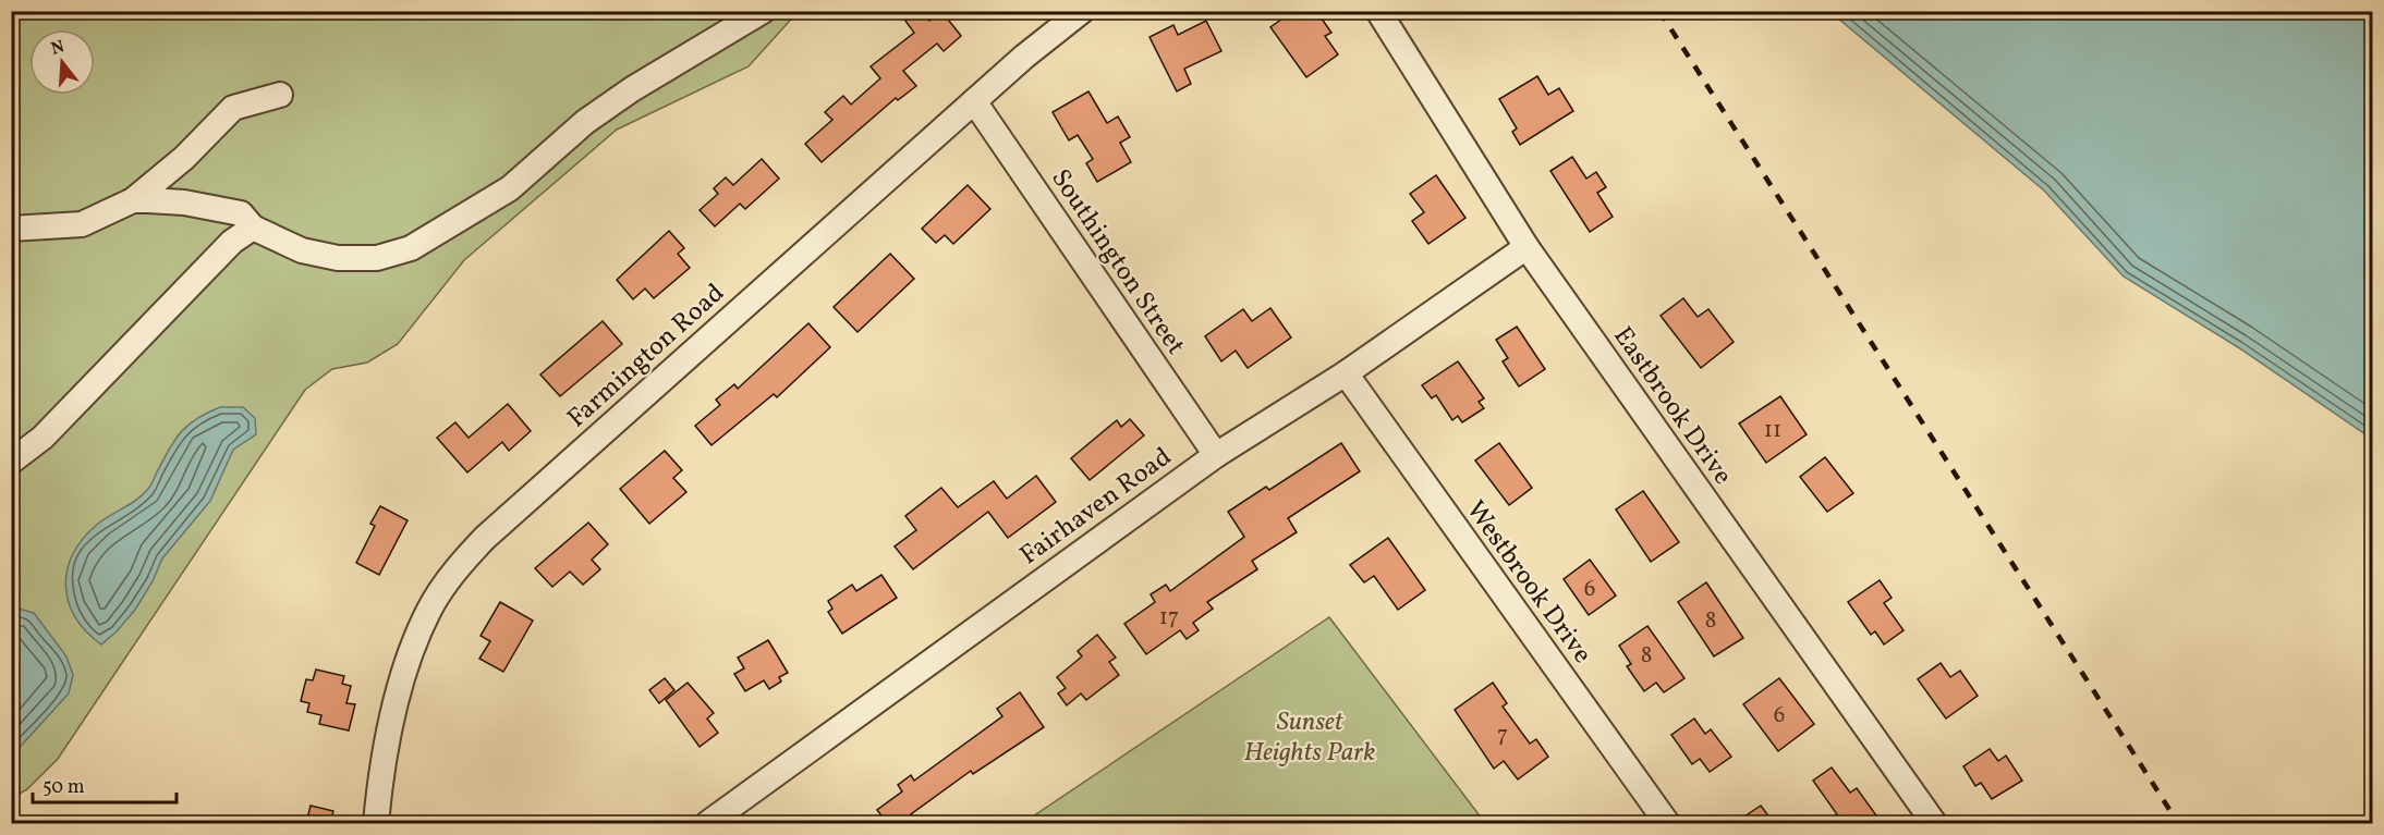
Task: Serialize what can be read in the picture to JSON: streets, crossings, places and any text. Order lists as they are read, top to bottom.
{
  "streets": {
    "street": [
      "Southington Street",
      "Farmington Road",
      "Eastbrook Drive",
      "Fairhaven Road",
      "Westbrook Drive"
    ]
  },
  "crossings": [
    ["Southington Street", "Farmington Road"],
    ["Southington Street", "Fairhaven Road"],
    ["Eastbrook Drive", "Fairhaven Road"],
    ["Fairhaven Road", "Westbrook Drive"]
  ],
  "parks": ["Sunset Heights Park"],
  "house_numbers": [
    "11",
    "6",
    "17",
    "8",
    "8",
    "6",
    "7"
  ],
  "scale_bar": "50 m",
  "north": "top"
}
